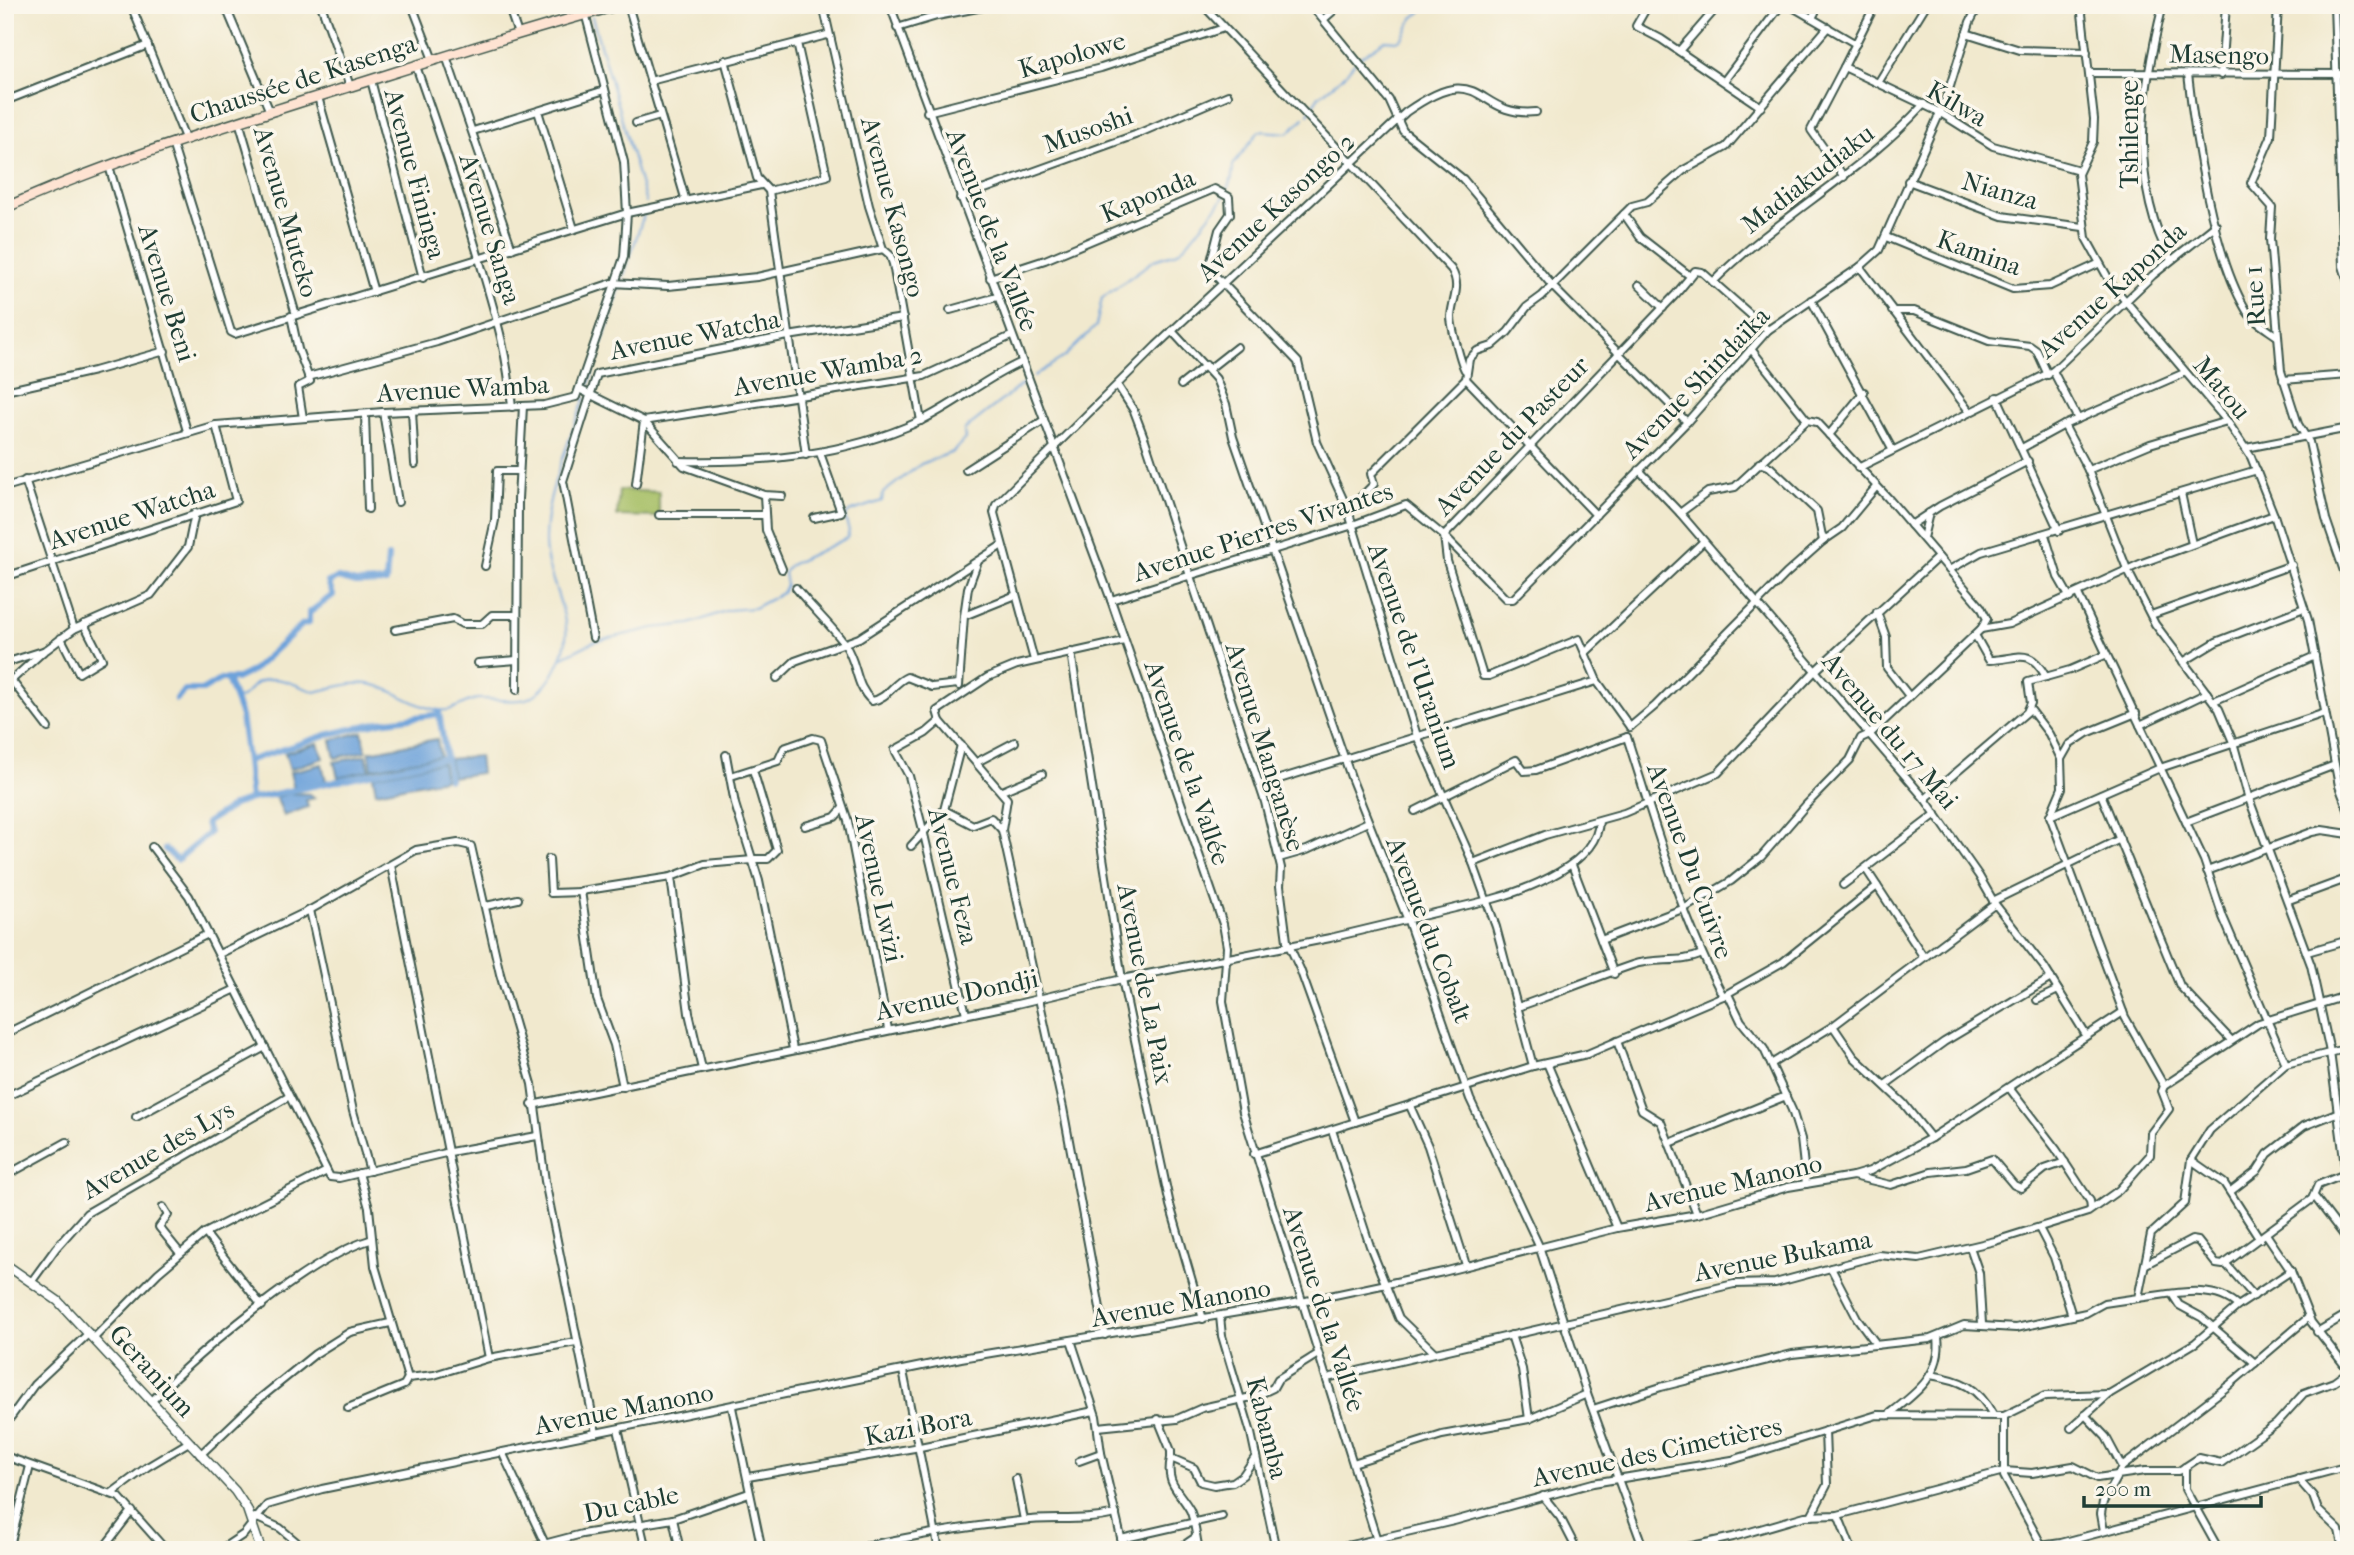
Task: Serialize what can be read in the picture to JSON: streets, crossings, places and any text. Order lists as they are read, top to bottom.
{
  "streets": {
    "main road": ["Chaussée de Kasenga"],
    "street": [
      "Kapolowe",
      "Masengo",
      "Kilwa",
      "Musoshi",
      "Tshilenge",
      "Avenue Fininga",
      "Madiakudiaku",
      "Nianza",
      "Kaponda",
      "Avenue Kasongo",
      "Avenue Kasongo 2",
      "Avenue Muteko",
      "Avenue Sanga",
      "Avenue de la Vallée",
      "Kamina",
      "Avenue Kaponda",
      "Avenue Beni",
      "Rue 1",
      "Avenue Watcha",
      "Avenue Wamba 2",
      "Avenue Shindaïka",
      "Matou",
      "Avenue Wamba",
      "Avenue du Pasteur",
      "Avenue Pierres Vivantes",
      "Avenue de l'Uranium",
      "Avenue du 17 Mai",
      "Avenue Manganèse",
      "Avenue Du Cuivre",
      "Avenue Feza",
      "Avenue Lwizi",
      "Avenue du Cobalt",
      "Avenue de La Paix",
      "Avenue Dondji",
      "Avenue des Lys",
      "Avenue Manono",
      "Avenue Bukama",
      "Geranium",
      "Kazi Bora",
      "Kabamba",
      "Avenue des Cimetières",
      "Du cable"
    ]
  },
  "crossings": [
    ["Kapolowe", "Avenue de la Vallée"],
    ["Masengo", "Tshilenge"],
    ["Masengo", "Avenue Kaponda"],
    ["Masengo", "Rue 1"],
    ["Masengo", "Matou"],
    ["Chaussée de Kasenga", "Avenue Fininga"],
    ["Chaussée de Kasenga", "Avenue Muteko"],
    ["Chaussée de Kasenga", "Avenue Sanga"],
    ["Chaussée de Kasenga", "Avenue Beni"],
    ["Chaussée de Kasenga", "Avenue Wamba"],
    ["Kilwa", "Madiakudiaku"],
    ["Kilwa", "Avenue Shindaïka"],
    ["Kilwa", "Matou"],
    ["Musoshi", "Avenue de la Vallée"],
    ["Tshilenge", "Avenue Kaponda"],
    ["Nianza", "Avenue Shindaïka"],
    ["Nianza", "Matou"],
    ["Kaponda", "Avenue Kasongo 2"],
    ["Kaponda", "Avenue de la Vallée"],
    ["Kaponda", "Avenue de l'Uranium"],
    ["Avenue Kasongo", "Avenue Watcha"],
    ["Avenue Kasongo", "Avenue Wamba 2"],
    ["Avenue Kasongo 2", "Avenue de la Vallée"],
    ["Avenue Kasongo 2", "Avenue de l'Uranium"],
    ["Avenue Kasongo 2", "Avenue Manganèse"],
    ["Avenue Kasongo 2", "Avenue du Cobalt"],
    ["Avenue Sanga", "Avenue Wamba"],
    ["Avenue de la Vallée", "Avenue Wamba 2"],
    ["Avenue de la Vallée", "Avenue Pierres Vivantes"],
    ["Avenue de la Vallée", "Avenue Dondji"],
    ["Avenue de la Vallée", "Avenue Manono"],
    ["Avenue de la Vallée", "Avenue Bukama"],
    ["Avenue de la Vallée", "Avenue des Cimetières"],
    ["Kamina", "Avenue Shindaïka"],
    ["Kamina", "Matou"],
    ["Avenue Kaponda", "Matou"],
    ["Avenue Beni", "Avenue Wamba"],
    ["Avenue Watcha", "Avenue Wamba"],
    ["Avenue Shindaïka", "Avenue Pierres Vivantes"],
    ["Avenue Shindaïka", "Avenue du 17 Mai"],
    ["Avenue du Pasteur", "Avenue Pierres Vivantes"],
    ["Avenue Pierres Vivantes", "Avenue de l'Uranium"],
    ["Avenue Pierres Vivantes", "Avenue Manganèse"],
    ["Avenue Pierres Vivantes", "Avenue du Cobalt"],
    ["Avenue de l'Uranium", "Avenue Dondji"],
    ["Avenue du 17 Mai", "Avenue Manono"],
    ["Avenue Manganèse", "Avenue Dondji"],
    ["Avenue Du Cuivre", "Avenue Manono"],
    ["Avenue Feza", "Avenue Dondji"],
    ["Avenue Lwizi", "Avenue Dondji"],
    ["Avenue du Cobalt", "Avenue Dondji"],
    ["Avenue du Cobalt", "Avenue Manono"],
    ["Avenue du Cobalt", "Avenue Bukama"],
    ["Avenue du Cobalt", "Avenue des Cimetières"],
    ["Avenue de La Paix", "Avenue Dondji"],
    ["Avenue de La Paix", "Avenue Manono"],
    ["Avenue des Lys", "Geranium"],
    ["Avenue Manono", "Geranium"],
    ["Avenue Manono", "Kabamba"]
  ],
  "scale_bar": "200 m"
}
